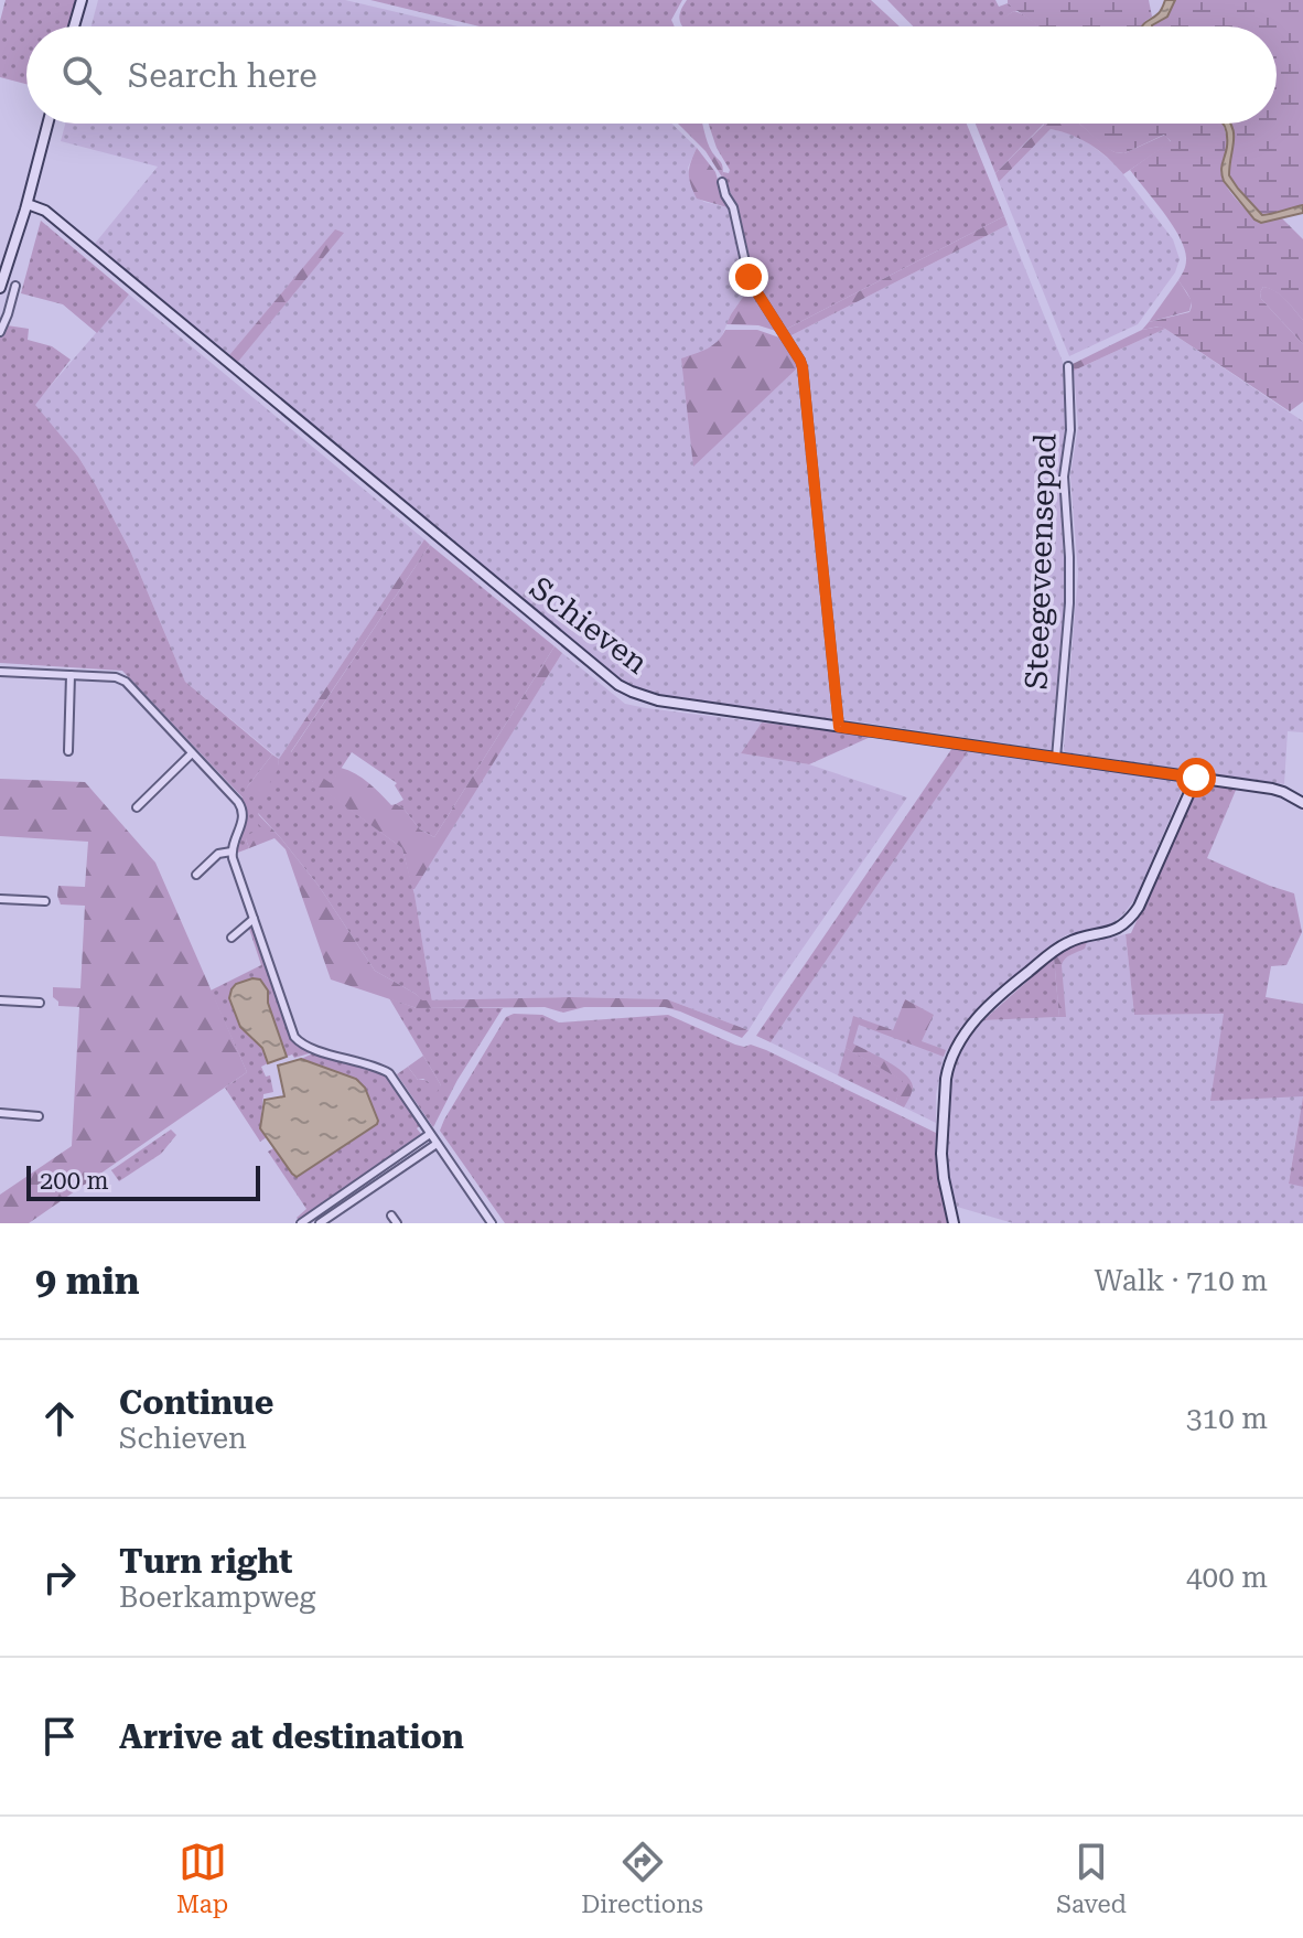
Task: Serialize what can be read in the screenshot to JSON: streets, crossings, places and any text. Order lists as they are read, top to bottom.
{
  "streets": {
    "street": ["Steegeveensepad", "Schieven"]
  },
  "crossings": [
    ["Steegeveensepad", "Schieven"]
  ],
  "scale_bar": "200 m",
  "page": {
    "search": "Search here",
    "scale": "200 m",
    "heading": ["9 min", "Walk · 710 m"],
    "list": [
      ["Continue", "Schieven", "310 m"],
      ["Turn right", "Boerkampweg", "400 m"],
      "Arrive at destination"
    ],
    "nav": ["Map", "Directions", "Saved"]
  }
}
